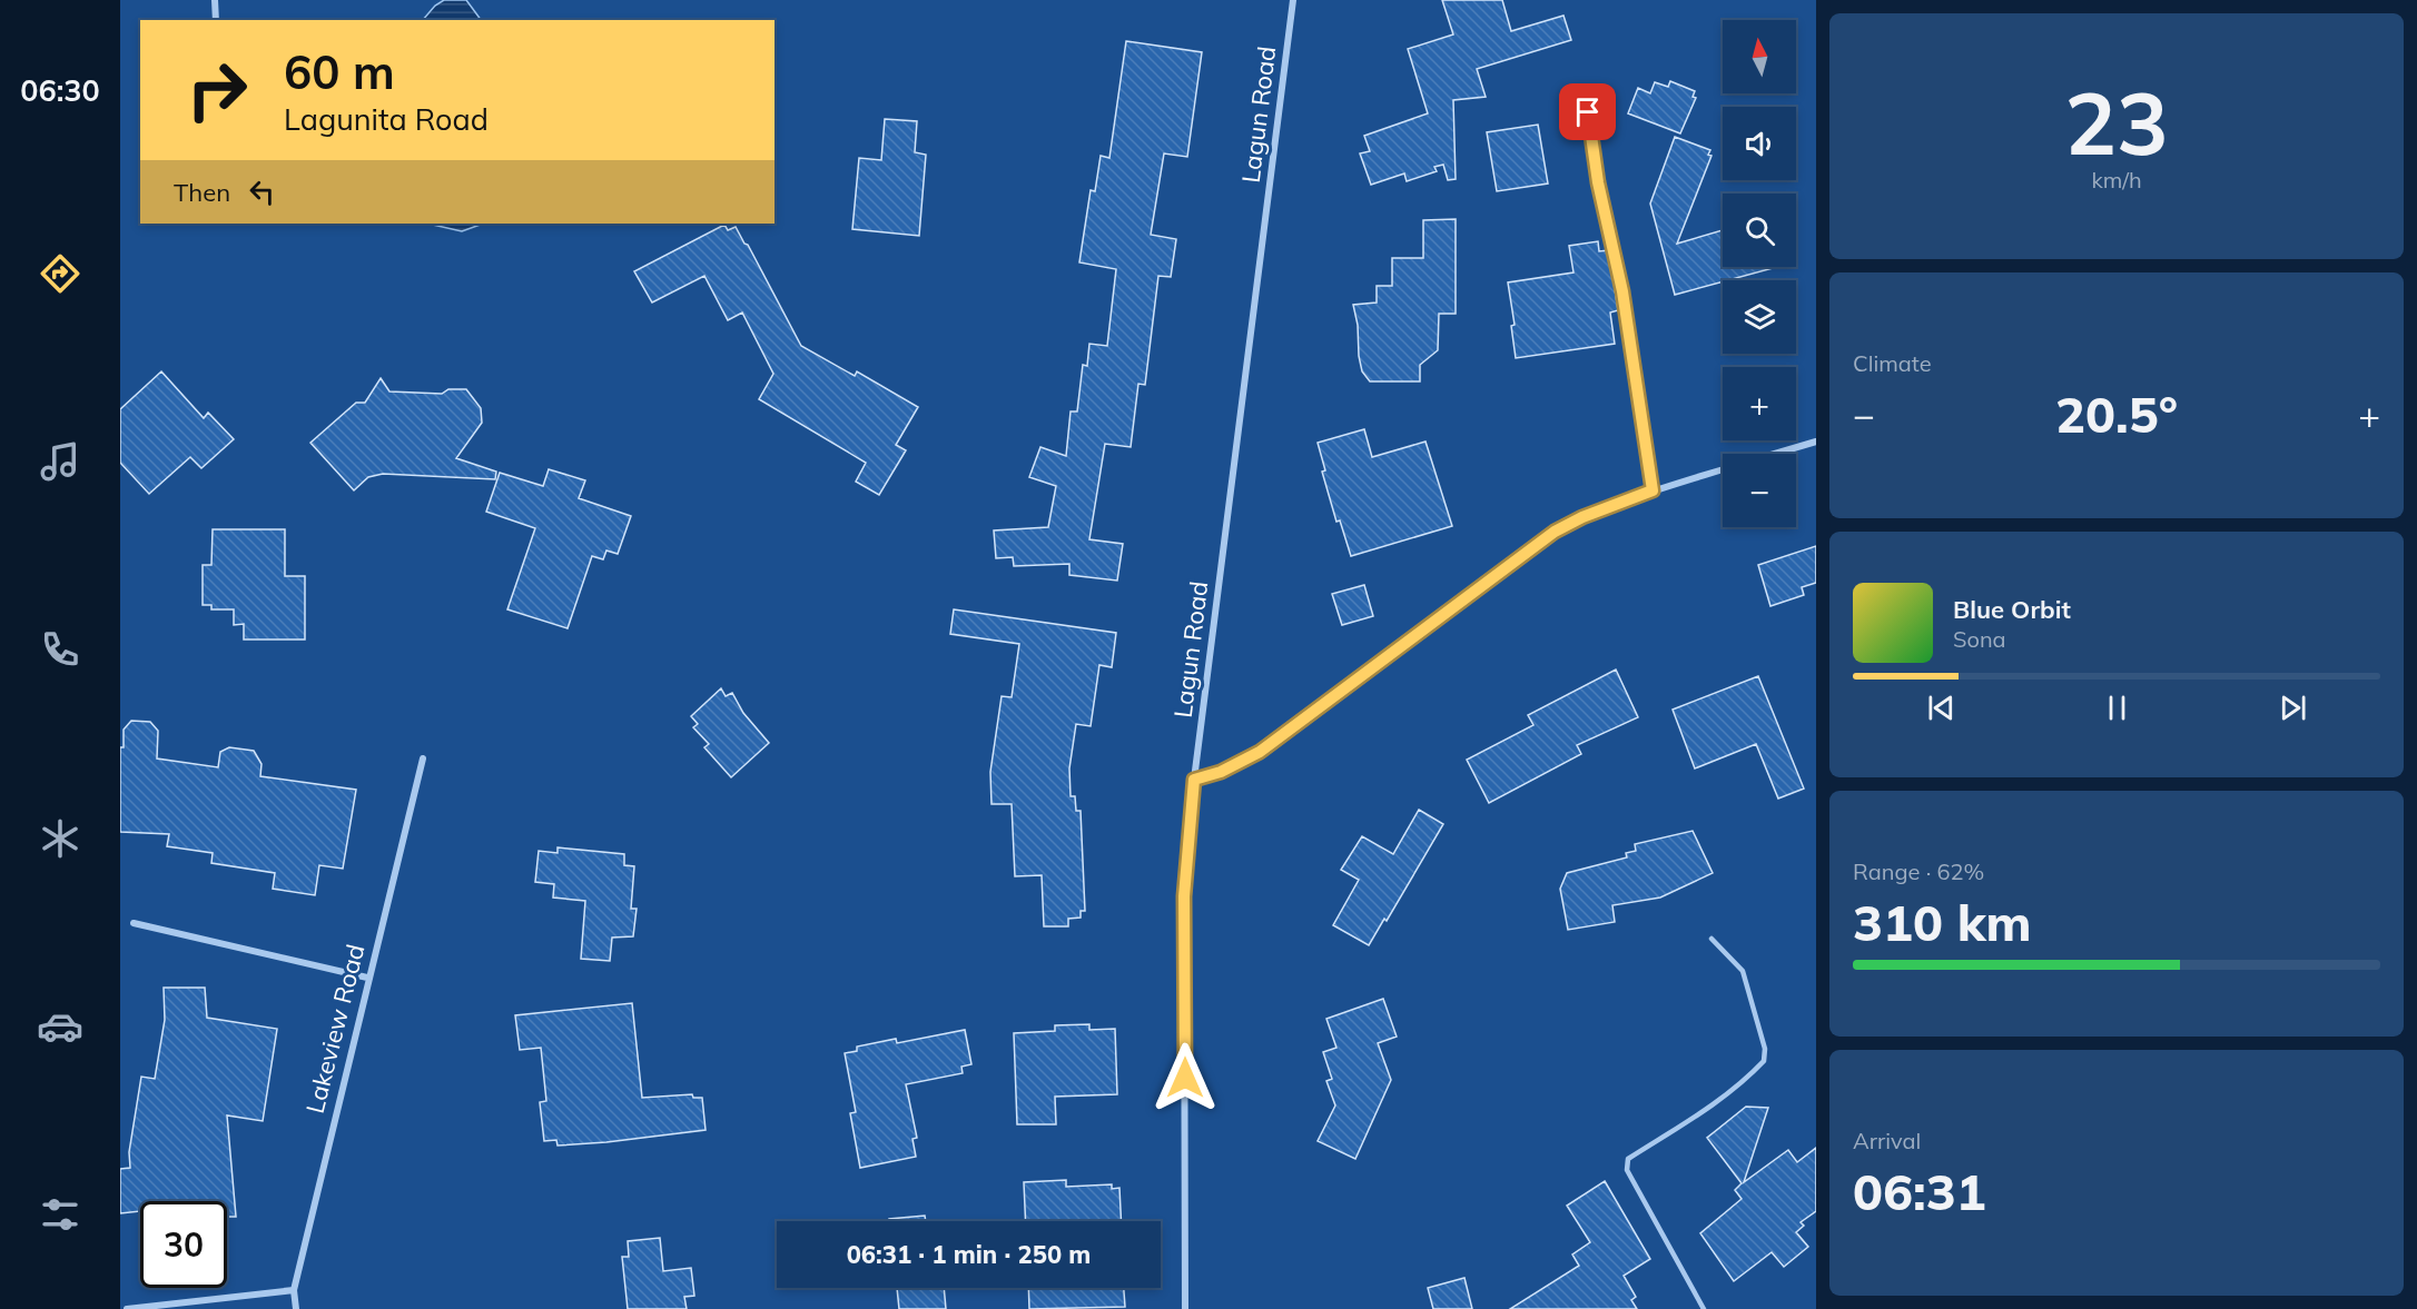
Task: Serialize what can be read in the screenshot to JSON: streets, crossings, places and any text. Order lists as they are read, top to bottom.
{
  "streets": {
    "street": ["Lagun Road", "Lakeview Road"]
  },
  "north": "top",
  "page": {
    "tabs": "06:30",
    "tile": [
      ["23", "km/h"],
      "Climate",
      ["Range · 62%", "310 km"],
      ["Arrival", "06:31"]
    ],
    "map_buttons": ["+", "−"],
    "turn": ["60 m", "Lagunita Road"],
    "then": "Then",
    "heat": ["−", "20.5°", "+"],
    "song": ["Blue Orbit", "Sona"],
    "limit": "30",
    "trip": "06:31 · 1 min · 250 m"
  }
}
